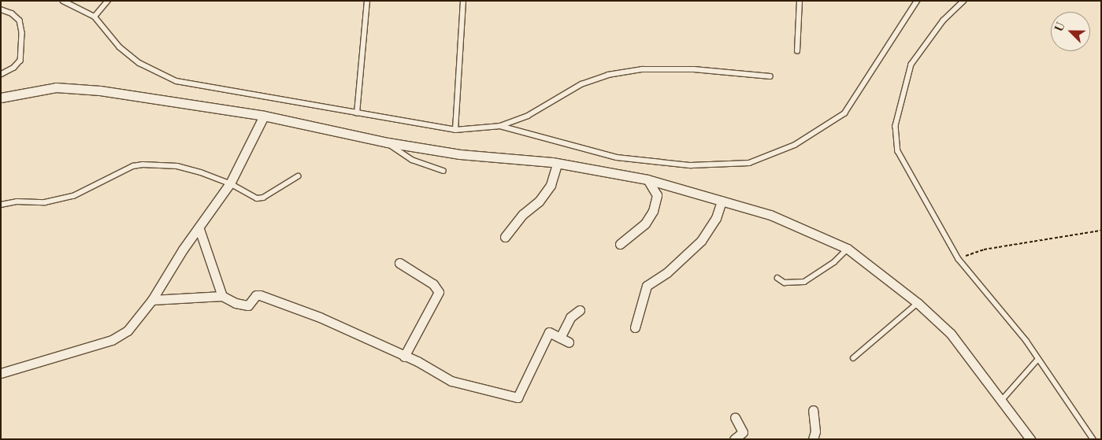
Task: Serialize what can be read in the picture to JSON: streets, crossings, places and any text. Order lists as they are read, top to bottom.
{
  "north": "top left"
}
